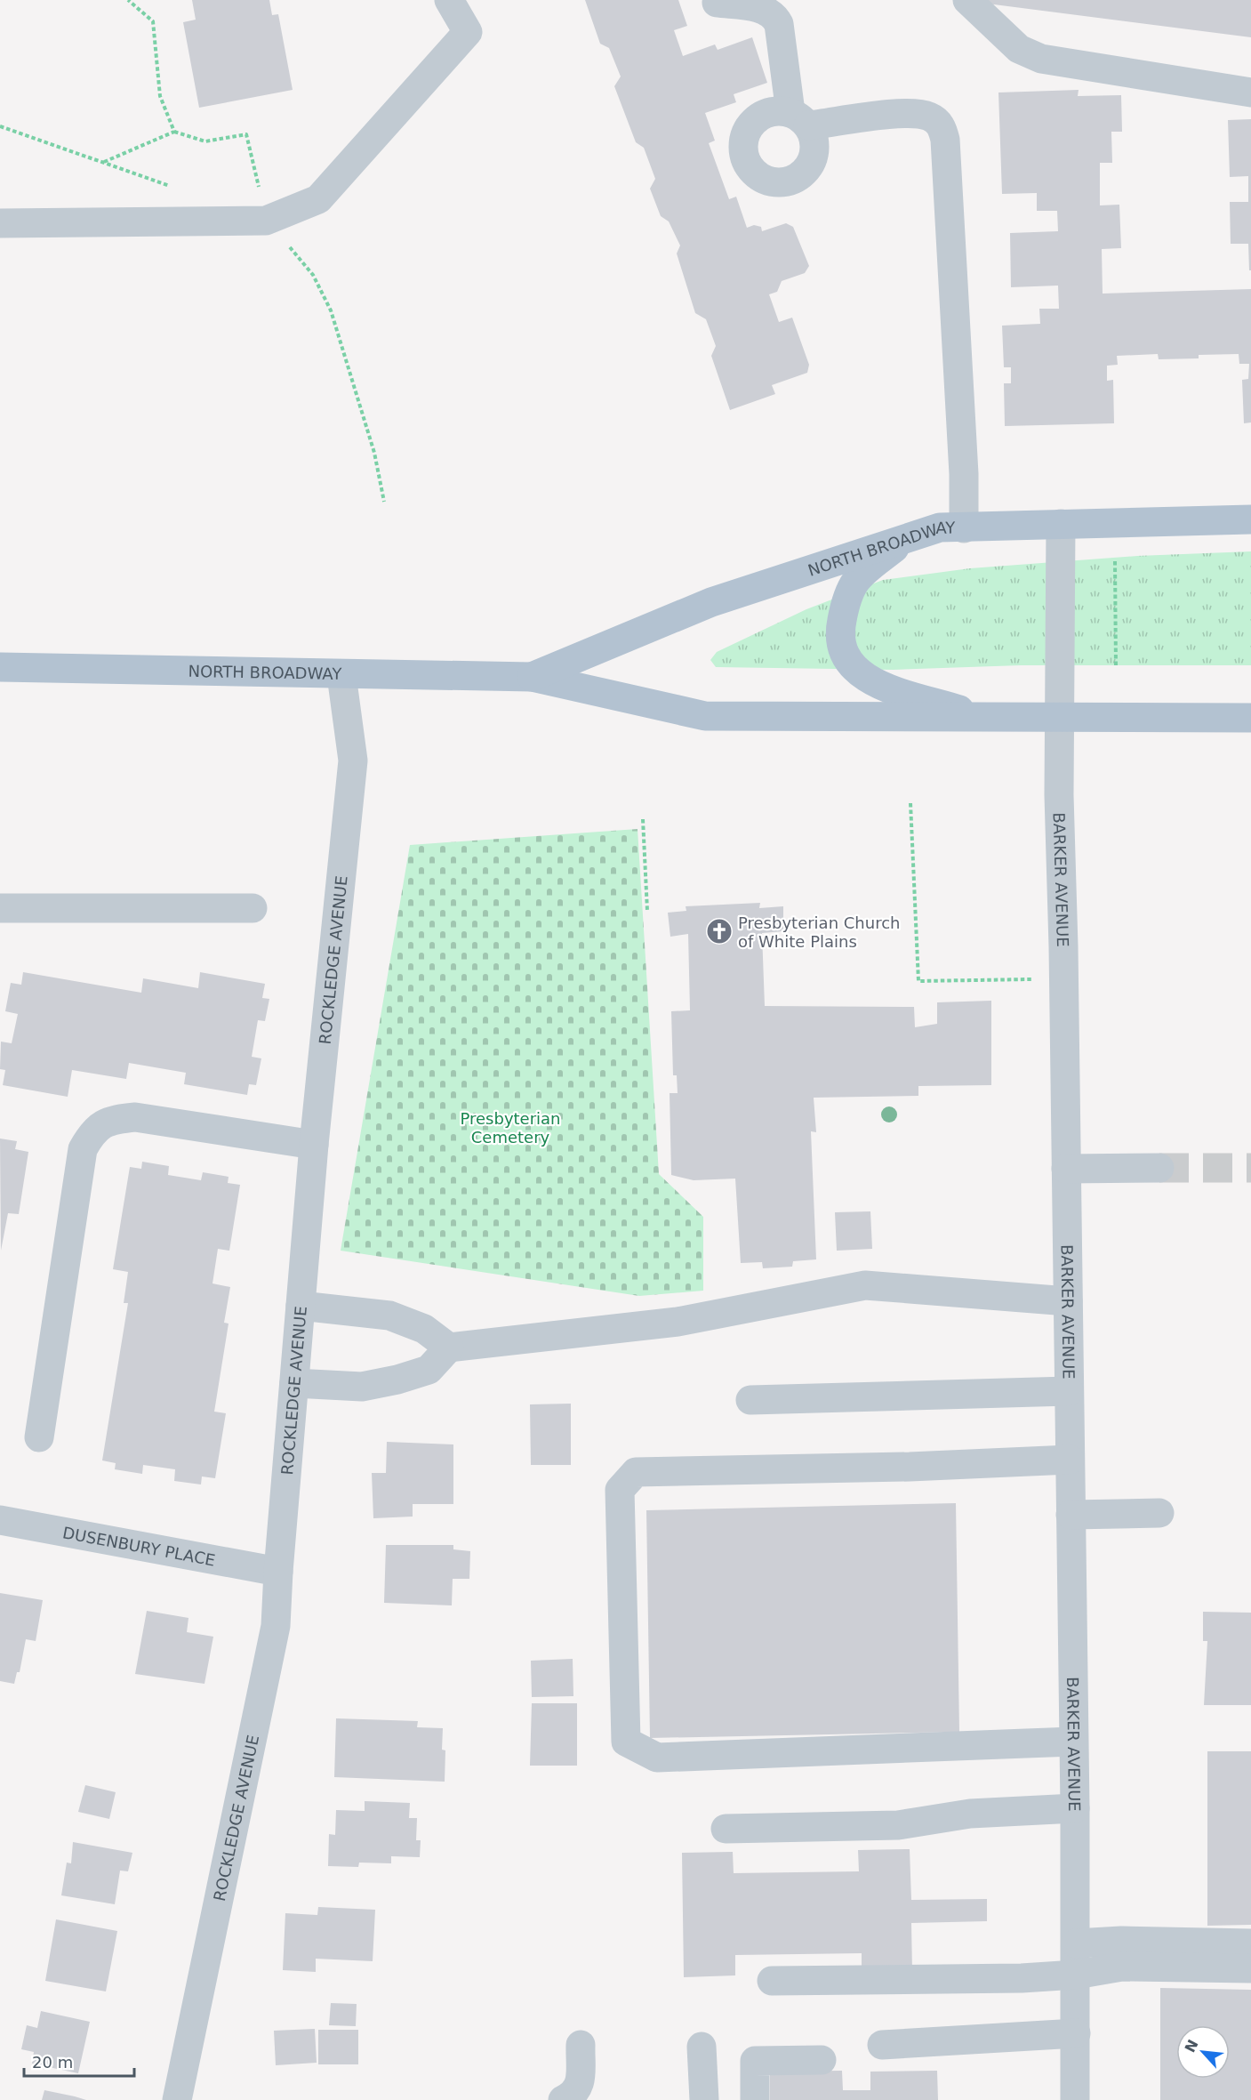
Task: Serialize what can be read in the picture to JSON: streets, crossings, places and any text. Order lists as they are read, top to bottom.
{
  "streets": {
    "main road": ["NORTH BROADWAY"],
    "street": ["BARKER AVENUE", "ROCKLEDGE AVENUE", "DUSENBURY PLACE"]
  },
  "crossings": [
    ["NORTH BROADWAY", "BARKER AVENUE"],
    ["NORTH BROADWAY", "ROCKLEDGE AVENUE"],
    ["ROCKLEDGE AVENUE", "DUSENBURY PLACE"]
  ],
  "parks": ["Presbyterian Cemetery"],
  "places": {
    "church": ["Presbyterian Church of White Plains"]
  },
  "scale_bar": "20 m",
  "north": "top left"
}
